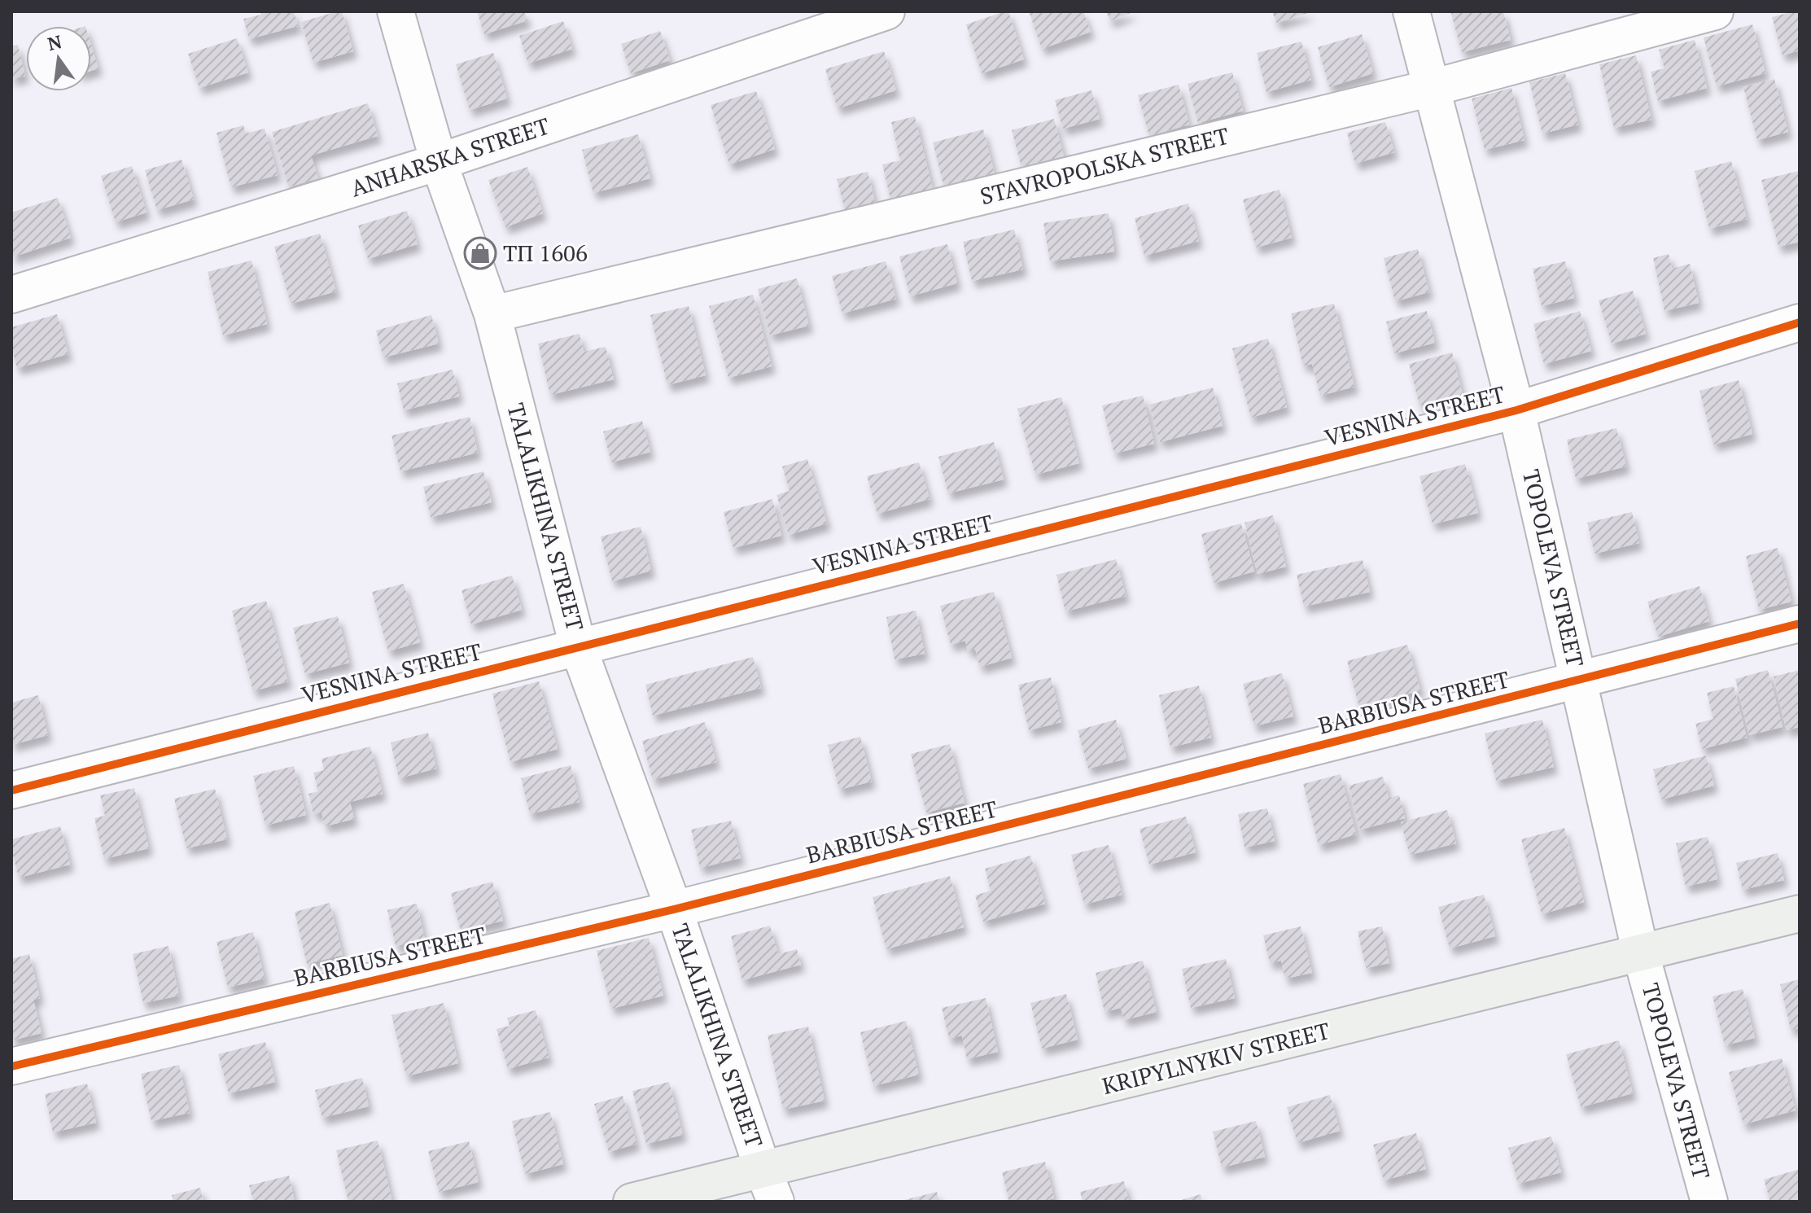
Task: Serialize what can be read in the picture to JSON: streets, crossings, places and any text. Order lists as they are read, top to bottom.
{
  "streets": {
    "street": [
      "ANHARSKA STREET",
      "STAVROPOLSKA STREET",
      "VESNINA STREET",
      "TALALIKHINA STREET",
      "TOPOLEVA STREET",
      "BARBIUSA STREET",
      "KRIPYLNYKIV STREET"
    ]
  },
  "crossings": [
    ["ANHARSKA STREET", "TALALIKHINA STREET"],
    ["STAVROPOLSKA STREET", "TALALIKHINA STREET"],
    ["STAVROPOLSKA STREET", "TOPOLEVA STREET"],
    ["VESNINA STREET", "TALALIKHINA STREET"],
    ["VESNINA STREET", "TOPOLEVA STREET"],
    ["TALALIKHINA STREET", "BARBIUSA STREET"],
    ["TALALIKHINA STREET", "KRIPYLNYKIV STREET"],
    ["TOPOLEVA STREET", "BARBIUSA STREET"],
    ["TOPOLEVA STREET", "KRIPYLNYKIV STREET"]
  ],
  "places": {
    "shop": ["ТП 1606"]
  },
  "north": "top"
}
